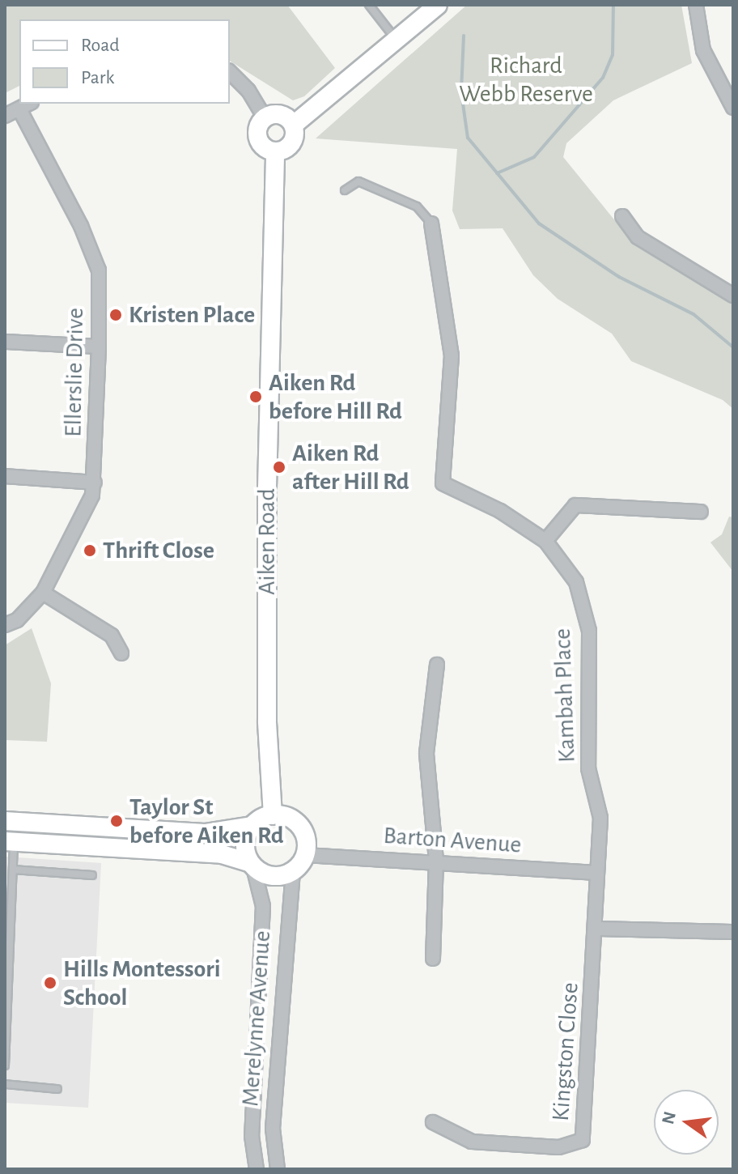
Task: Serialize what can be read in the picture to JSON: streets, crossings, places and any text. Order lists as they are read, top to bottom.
{
  "streets": {
    "street": [
      "Ellerslie Drive",
      "Aiken Road",
      "Kambah Place",
      "Barton Avenue",
      "Merelynne Avenue",
      "Kingston Close"
    ]
  },
  "crossings": [
    ["Aiken Road", "Barton Avenue"],
    ["Aiken Road", "Merelynne Avenue"],
    ["Kambah Place", "Barton Avenue"],
    ["Kambah Place", "Kingston Close"],
    ["Barton Avenue", "Merelynne Avenue"]
  ],
  "parks": ["Richard Webb Reserve"],
  "places": [
    "Kristen Place",
    "Aiken Rd before Hill Rd",
    "Aiken Rd after Hill Rd",
    "Thrift Close",
    "Taylor St before Aiken Rd",
    "Hills Montessori School"
  ],
  "legend": ["Road", "Park"],
  "north": "left"
}
